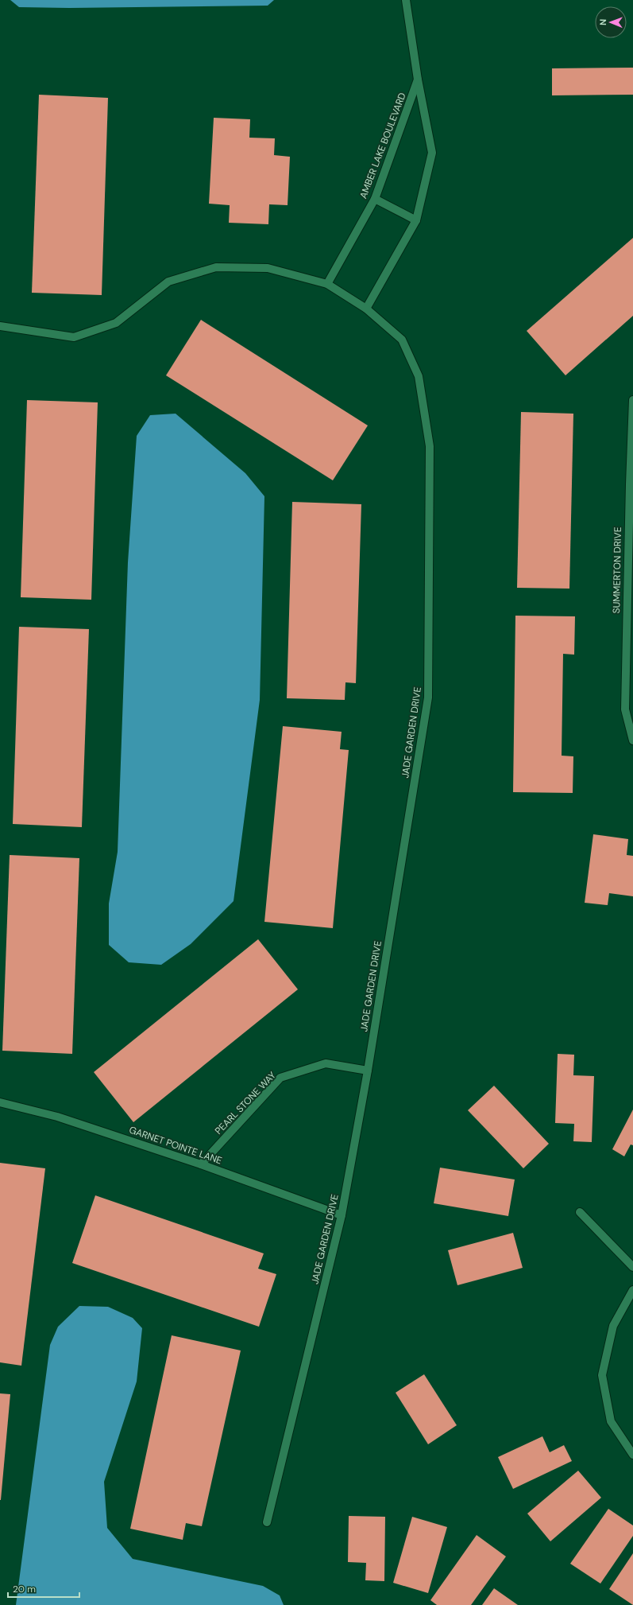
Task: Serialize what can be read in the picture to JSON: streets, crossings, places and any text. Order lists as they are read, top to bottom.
{
  "streets": {
    "street": [
      "AMBER LAKE BOULEVARD",
      "SUMMERTON DRIVE",
      "JADE GARDEN DRIVE",
      "PEARL STONE WAY",
      "GARNET POINTE LANE"
    ]
  },
  "crossings": [
    ["AMBER LAKE BOULEVARD", "JADE GARDEN DRIVE"],
    ["JADE GARDEN DRIVE", "PEARL STONE WAY"],
    ["JADE GARDEN DRIVE", "GARNET POINTE LANE"],
    ["PEARL STONE WAY", "GARNET POINTE LANE"]
  ],
  "scale_bar": "20 m",
  "north": "left"
}
